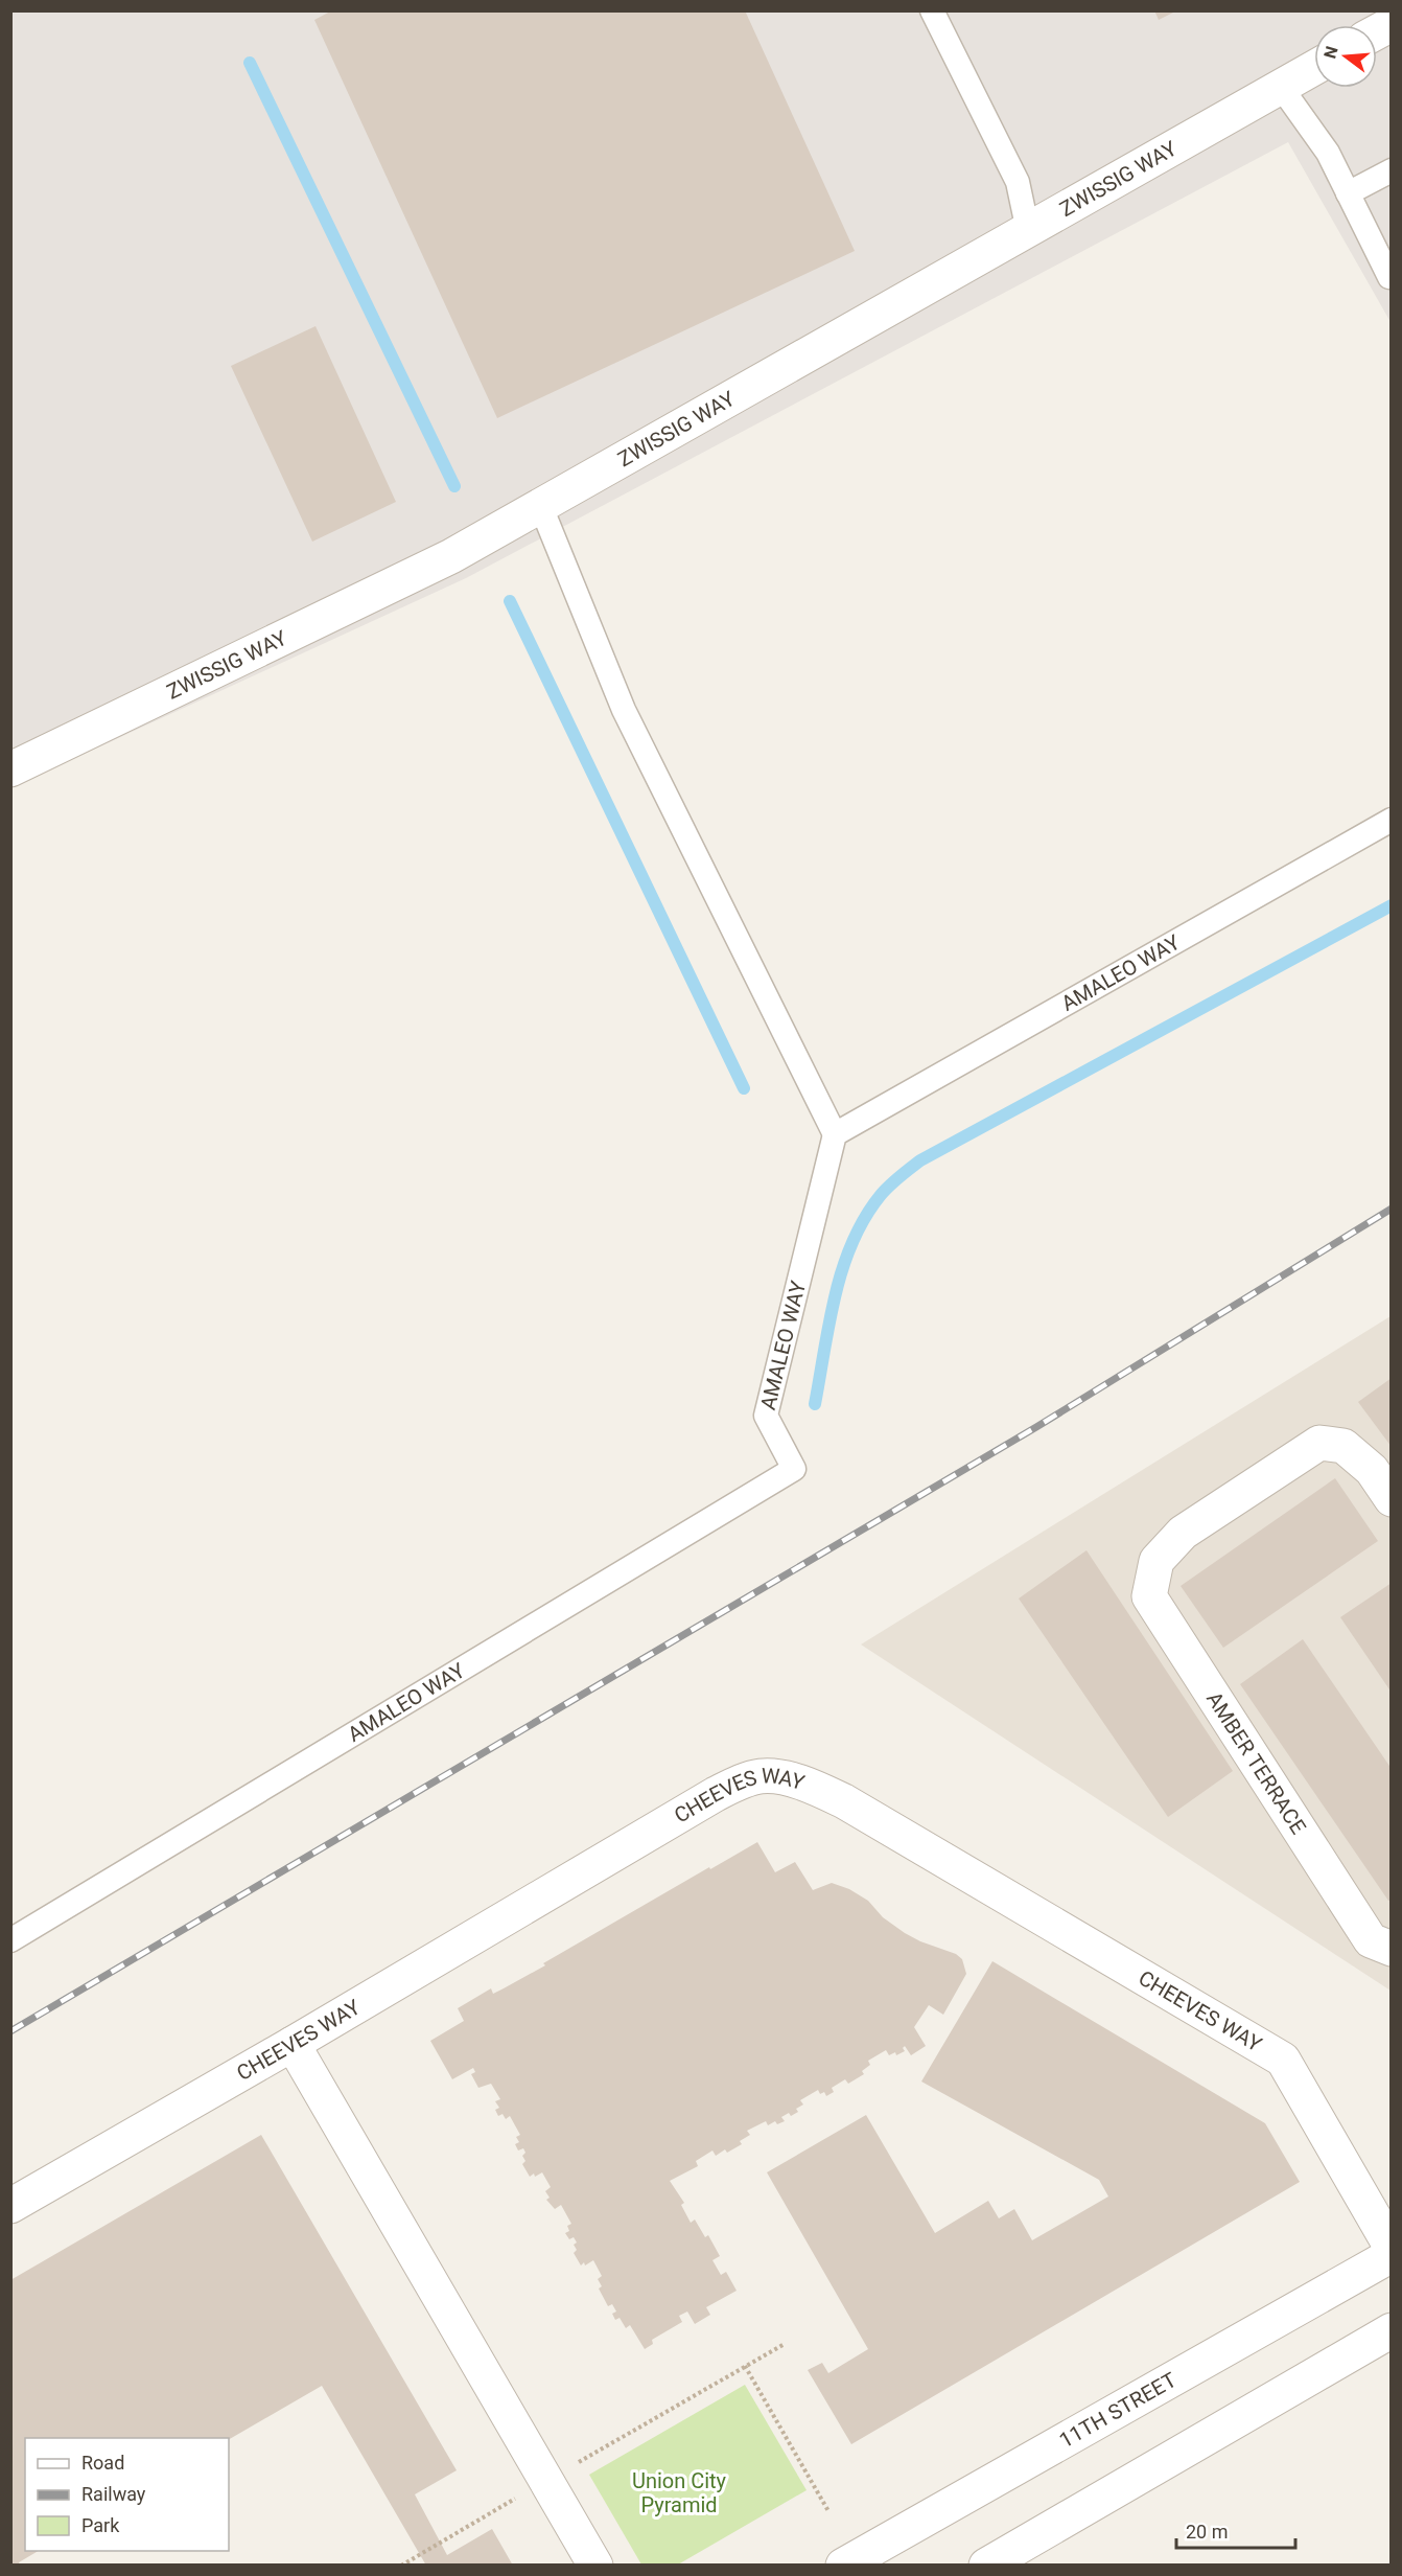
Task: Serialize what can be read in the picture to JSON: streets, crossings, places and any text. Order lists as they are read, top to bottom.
{
  "streets": {
    "street": [
      "ZWISSIG WAY",
      "AMBER TERRACE",
      "CHEEVES WAY",
      "11TH STREET"
    ],
    "lane": ["AMALEO WAY"]
  },
  "parks": ["Union City Pyramid"],
  "legend": ["Road", "Railway", "Park"],
  "scale_bar": "20 m",
  "north": "left"
}
